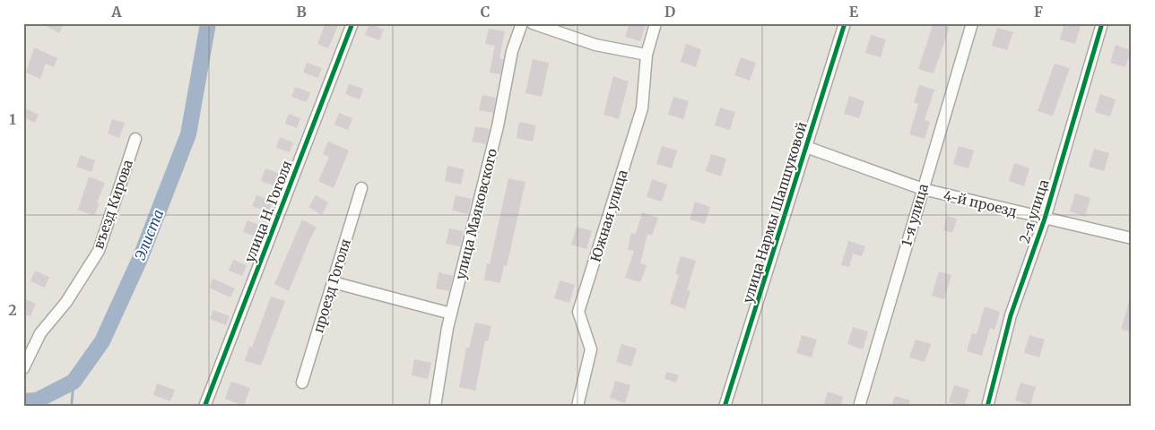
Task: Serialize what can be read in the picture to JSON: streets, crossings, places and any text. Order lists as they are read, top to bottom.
{
  "streets": {
    "street": [
      "4-й проезд",
      "въезд Кирова",
      "улица Н. Гоголя",
      "2-я улица",
      "улица Нармы Шапшуковой",
      "улица Маяковского",
      "1-я улица",
      "Южная улица",
      "проезд Гоголя"
    ]
  },
  "crossings": [
    ["4-й проезд", "2-я улица"],
    ["4-й проезд", "улица Нармы Шапшуковой"],
    ["4-й проезд", "1-я улица"]
  ],
  "water": ["Элиста"],
  "grid": {
    "columns": [
      "A",
      "B",
      "C",
      "D",
      "E",
      "F"
    ],
    "rows": ["1", "2"]
  }
}
